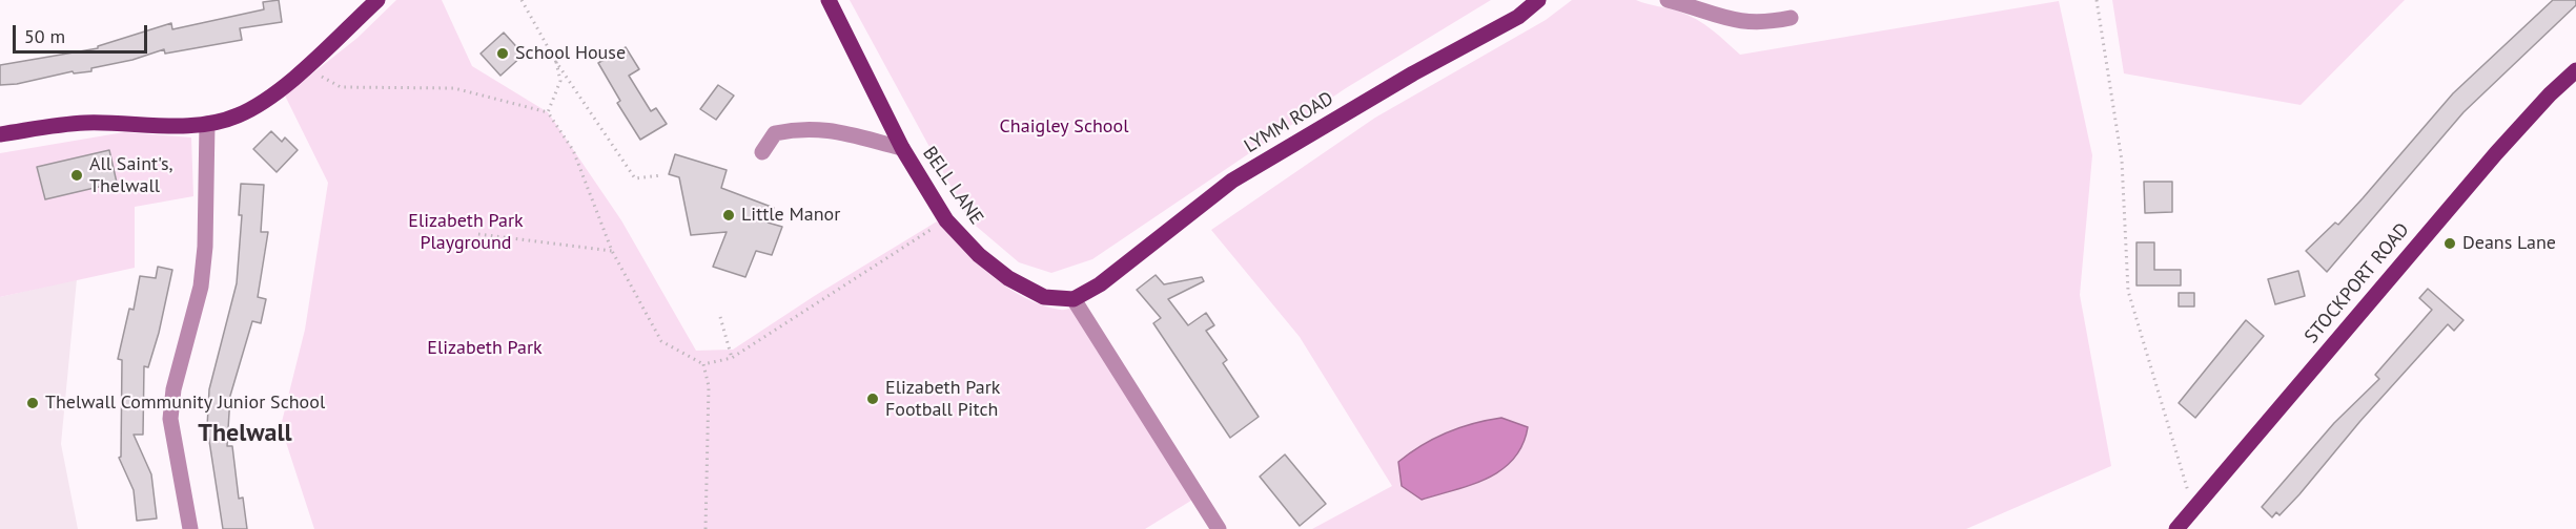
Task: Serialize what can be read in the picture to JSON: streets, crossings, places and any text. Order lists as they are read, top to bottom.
{
  "streets": {
    "main road": ["LYMM ROAD", "BELL LANE", "STOCKPORT ROAD"]
  },
  "crossings": [
    ["LYMM ROAD", "BELL LANE"]
  ],
  "districts": ["Thelwall"],
  "parks": ["Chaigley School", "Elizabeth Park Playground", "Elizabeth Park"],
  "places": [
    "School House",
    "All Saint's, Thelwall",
    "Little Manor",
    "Deans Lane",
    "Elizabeth Park Football Pitch",
    "Thelwall Community Junior School"
  ],
  "scale_bar": "50 m"
}
